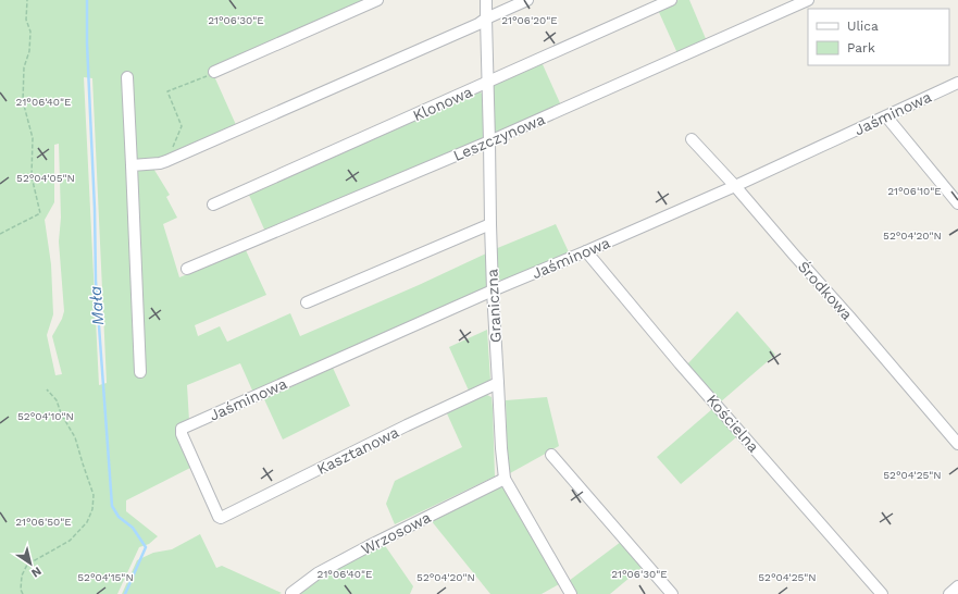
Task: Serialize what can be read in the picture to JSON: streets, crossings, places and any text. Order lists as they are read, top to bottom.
{
  "streets": {
    "street": [
      "Klonowa",
      "Jaśminowa",
      "Leszczynowa",
      "Środkowa",
      "Graniczna",
      "Kościelna",
      "Kasztanowa",
      "Wrzosowa"
    ]
  },
  "crossings": [
    ["Klonowa", "Graniczna"],
    ["Jaśminowa", "Środkowa"],
    ["Jaśminowa", "Graniczna"],
    ["Jaśminowa", "Kościelna"],
    ["Jaśminowa", "Kasztanowa"],
    ["Leszczynowa", "Graniczna"],
    ["Graniczna", "Kasztanowa"],
    ["Graniczna", "Wrzosowa"]
  ],
  "water": ["Mała"],
  "legend": ["Ulica", "Park"],
  "north": "bottom right",
  "coordinates": [
    "21°06'20\"E",
    "21°06'30\"E",
    "21°06'40\"E",
    "52°04'05\"N",
    "21°06'10\"E",
    "52°04'20\"N",
    "52°04'10\"N",
    "52°04'25\"N",
    "21°06'50\"E",
    "52°04'15\"N"
  ]
}
